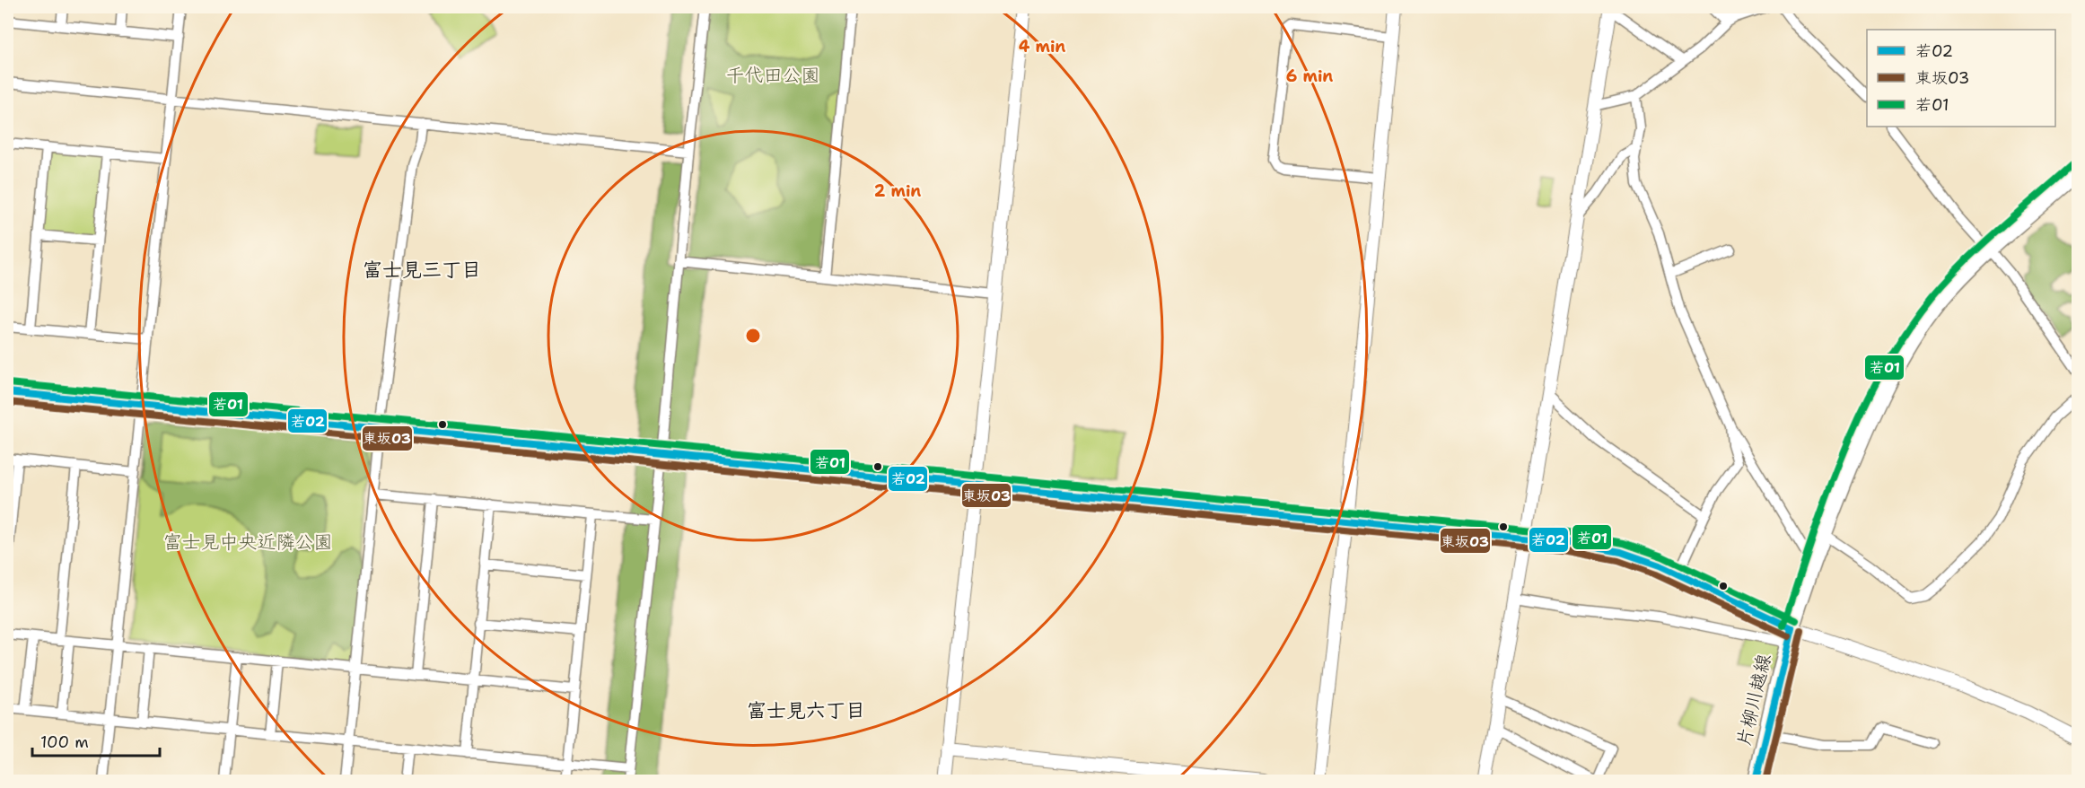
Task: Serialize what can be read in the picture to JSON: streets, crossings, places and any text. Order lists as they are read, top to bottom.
{
  "streets": {
    "main road": ["片柳川越線"]
  },
  "districts": ["富士見三丁目", "富士見六丁目"],
  "parks": ["千代田公園", "富士見中央近隣公園"],
  "lines": ["transit line 若01", "transit line 若02", "transit line 東坂03"],
  "legend": ["若02", "東坂03", "若01"],
  "scale_bar": "100 m",
  "rings": ["4 min", "6 min", "2 min"]
}
